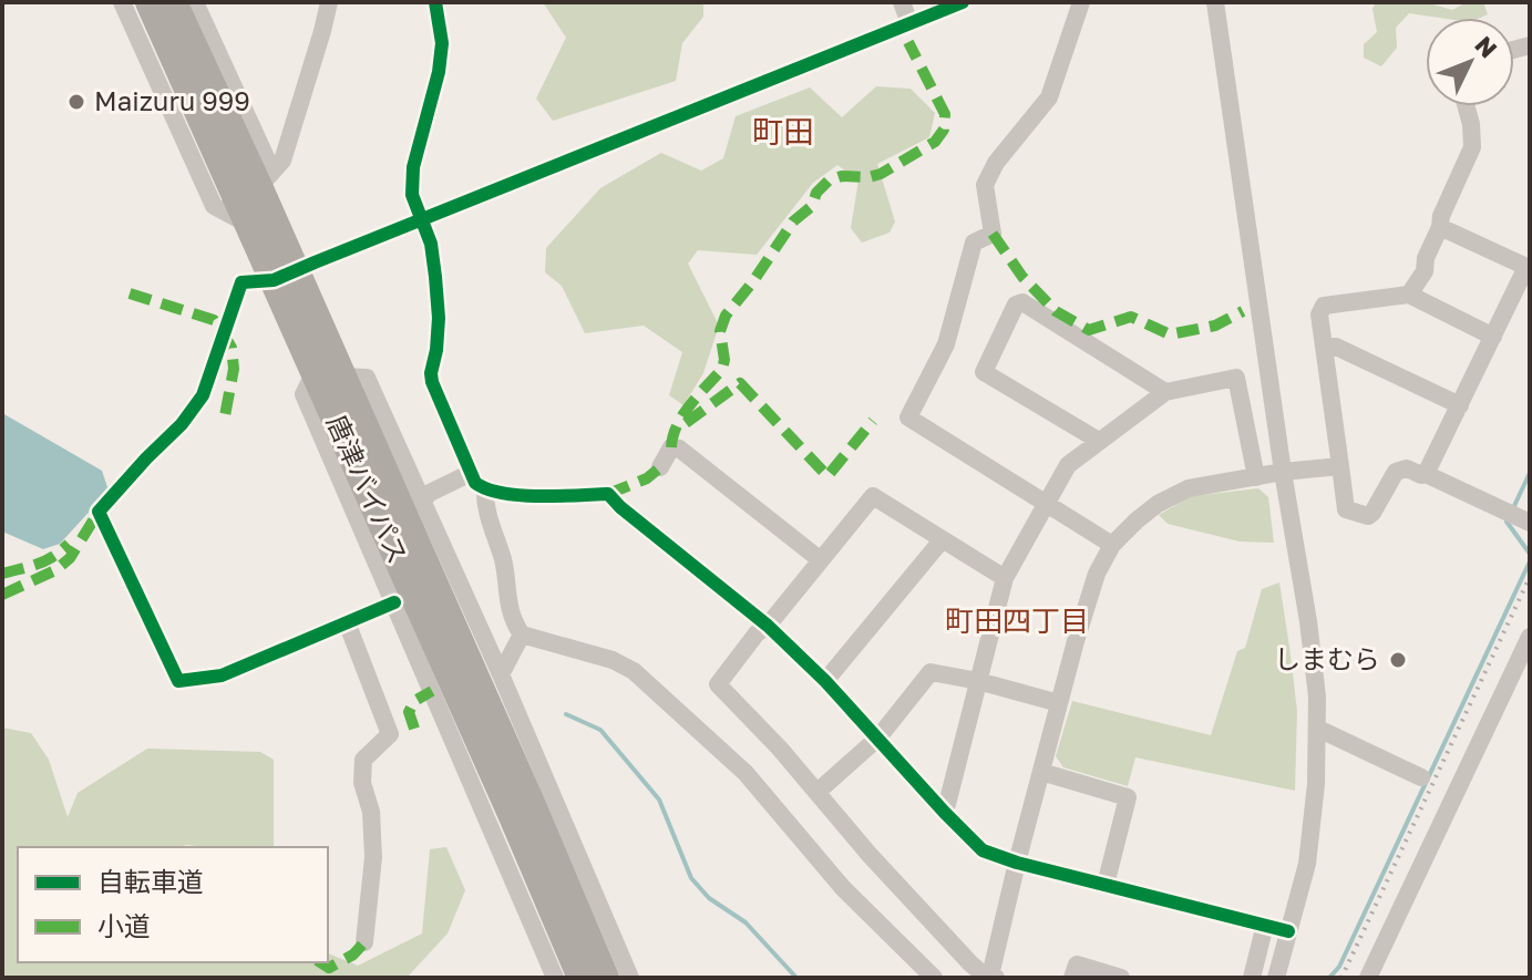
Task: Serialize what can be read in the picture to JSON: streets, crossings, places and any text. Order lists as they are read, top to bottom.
{
  "streets": {
    "highway": ["唐津バイパス"]
  },
  "districts": ["町田", "町田四丁目"],
  "places": ["Maizuru 999", "しまむら"],
  "legend": ["自転車道", "小道"],
  "north": "top right"
}
